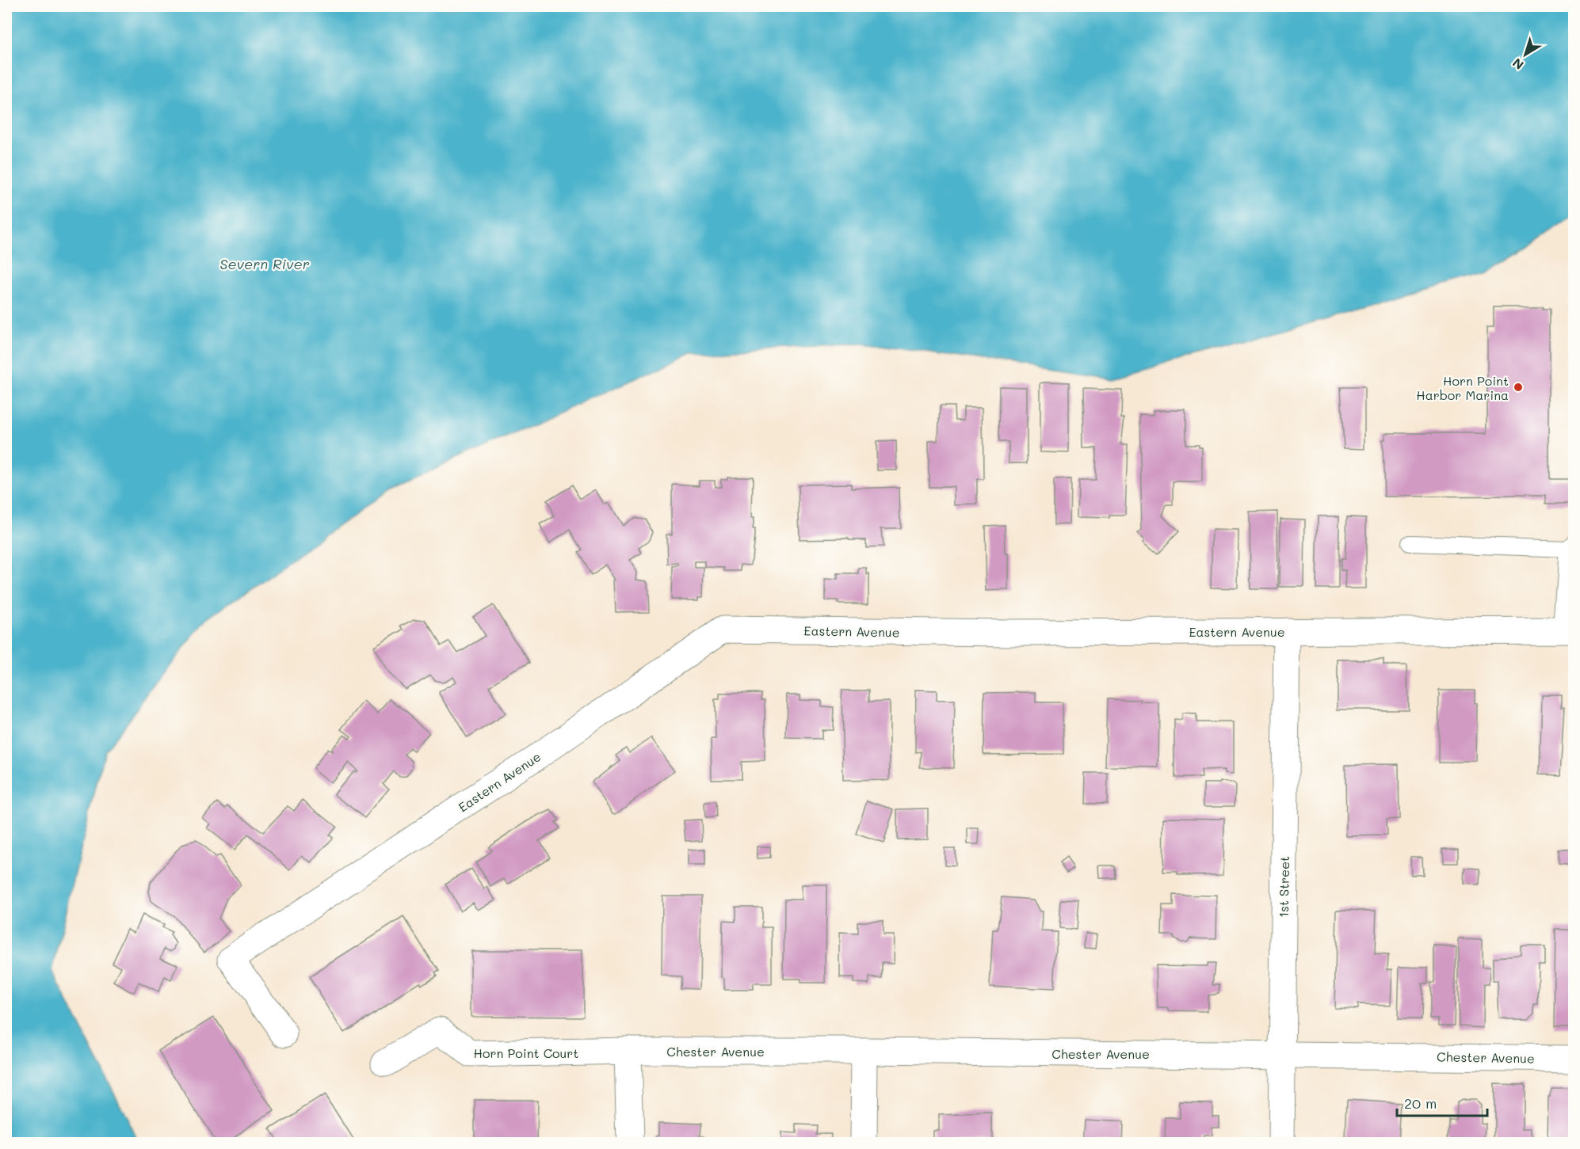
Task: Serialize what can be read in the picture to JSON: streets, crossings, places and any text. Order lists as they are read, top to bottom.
{
  "streets": {
    "street": [
      "Eastern Avenue",
      "1st Street",
      "Chester Avenue",
      "Horn Point Court"
    ]
  },
  "crossings": [
    ["Eastern Avenue", "1st Street"],
    ["1st Street", "Chester Avenue"],
    ["Chester Avenue", "Horn Point Court"]
  ],
  "water": ["Severn River"],
  "places": ["Horn Point Harbor Marina"],
  "scale_bar": "20 m",
  "north": "bottom left"
}
